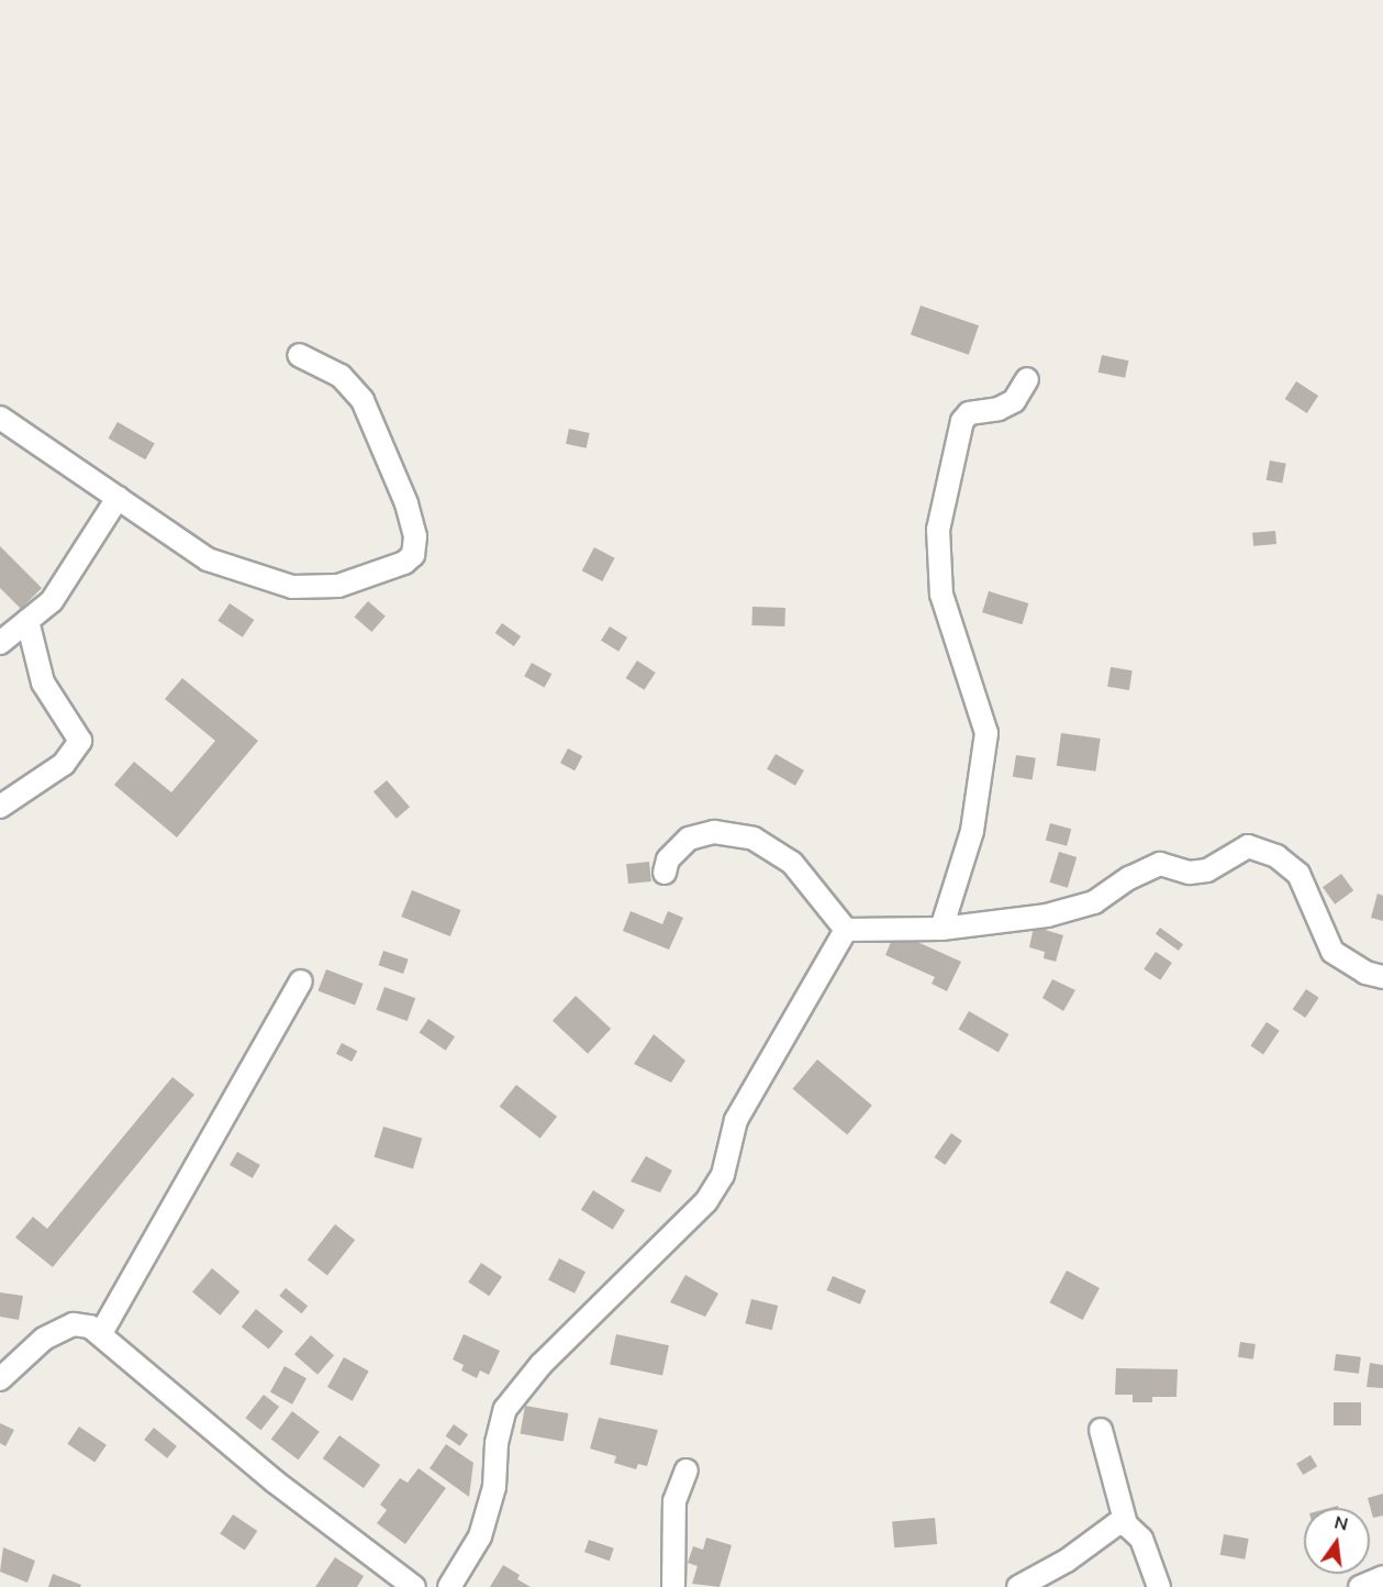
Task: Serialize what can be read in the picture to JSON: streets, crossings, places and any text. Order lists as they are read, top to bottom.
{
  "north": "top"
}
